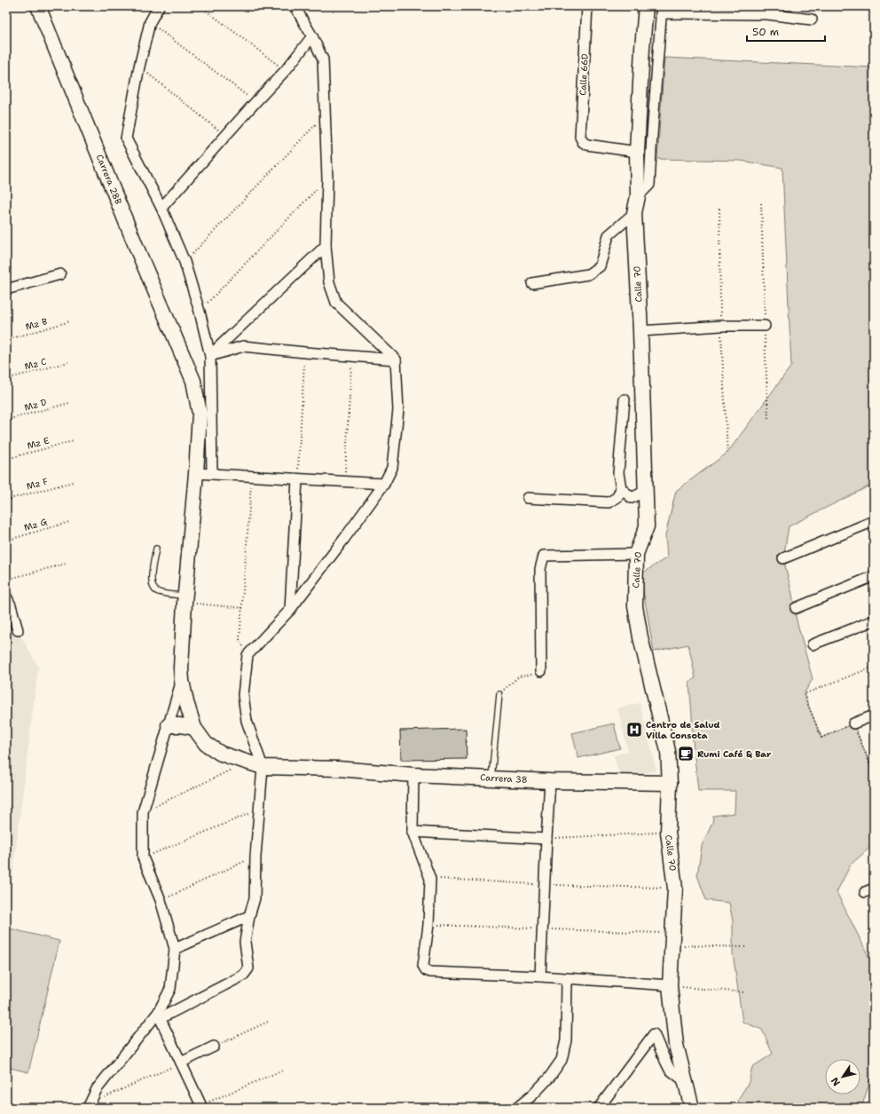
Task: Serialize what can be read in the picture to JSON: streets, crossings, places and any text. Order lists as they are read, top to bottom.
{
  "streets": {
    "street": [
      "Calle 66D",
      "Carrera 28B",
      "Calle 70",
      "Carrera 38"
    ],
    "path": [
      "Mz B",
      "Mz C",
      "Mz D",
      "Mz E",
      "Mz F",
      "Mz G"
    ]
  },
  "crossings": [
    ["Calle 66D", "Calle 70"],
    ["Carrera 28B", "Carrera 38"],
    ["Calle 70", "Carrera 38"]
  ],
  "places": {
    "hospital": ["Centro de Salud Villa Consota"],
    "cafe": ["Rumi Café & Bar"]
  },
  "scale_bar": "50 m",
  "north": "bottom left"
}
